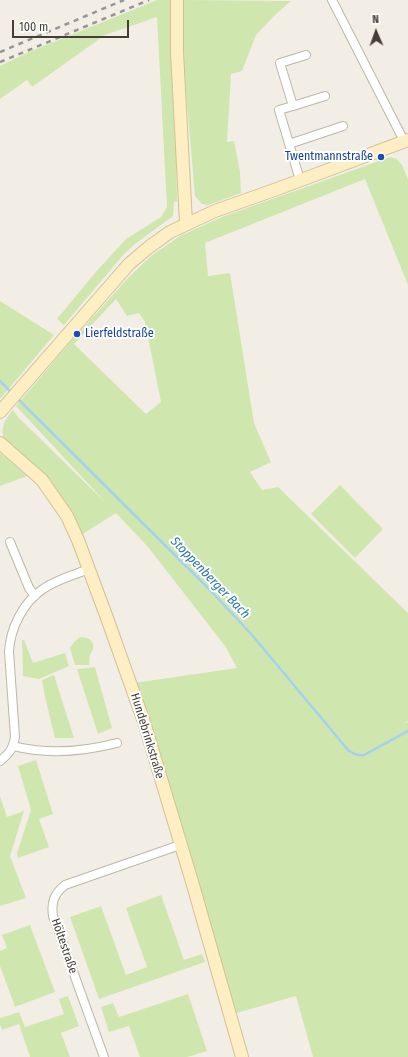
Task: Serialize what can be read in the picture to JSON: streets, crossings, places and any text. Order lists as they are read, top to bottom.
{
  "streets": {
    "street": ["Hundebrinkstraße", "Höltestraße"]
  },
  "crossings": [
    ["Hundebrinkstraße", "Höltestraße"]
  ],
  "water": ["Stoppenberger Bach"],
  "places": ["Twentmannstraße", "Lierfeldstraße"],
  "scale_bar": "100 m",
  "north": "top"
}
